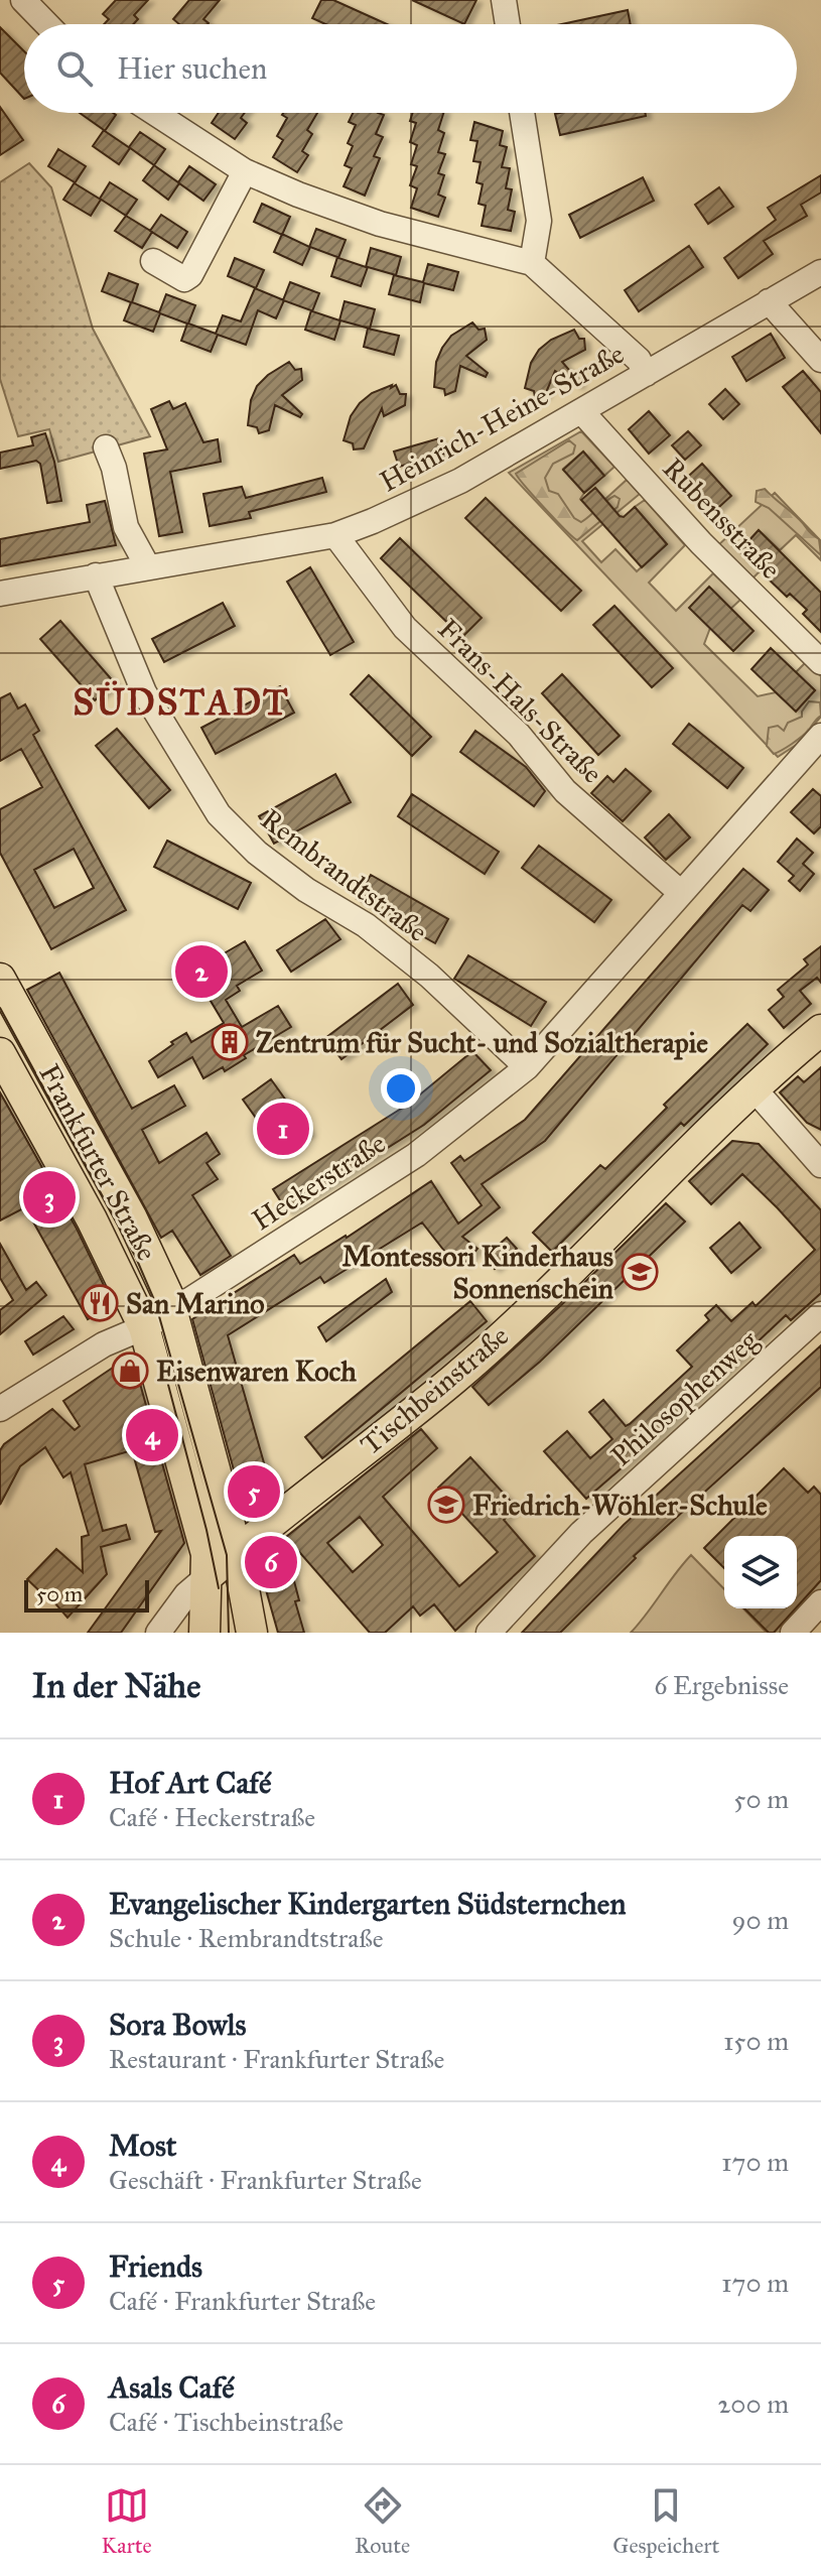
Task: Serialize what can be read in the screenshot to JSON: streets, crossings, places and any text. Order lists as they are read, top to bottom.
{
  "streets": {
    "main road": ["Frankfurter Straße", "Tischbeinstraße"],
    "street": [
      "Heinrich-Heine-Straße",
      "Rubensstraße",
      "Frans-Hals-Straße",
      "Rembrandtstraße",
      "Heckerstraße",
      "Philosophenweg"
    ]
  },
  "crossings": [
    ["Heinrich-Heine-Straße", "Rubensstraße"],
    ["Heinrich-Heine-Straße", "Frans-Hals-Straße"],
    ["Heinrich-Heine-Straße", "Rembrandtstraße"],
    ["Frans-Hals-Straße", "Heckerstraße"],
    ["Rembrandtstraße", "Heckerstraße"],
    ["Frankfurter Straße", "Heckerstraße"],
    ["Frankfurter Straße", "Tischbeinstraße"]
  ],
  "districts": ["SÜDSTADT"],
  "places": {
    "building": ["Zentrum für Sucht- und Sozialtherapie"],
    "school or university": ["Montessori Kinderhaus Sonnenschein", "Friedrich-Wöhler-Schule"],
    "restaurant": ["San Marino"],
    "shop": ["Eisenwaren Koch"]
  },
  "scale_bar": "50 m",
  "page": {
    "search": "Hier suchen",
    "pins": [
      "2",
      "1",
      "3",
      "4",
      "5",
      "6"
    ],
    "scale": "50 m",
    "heading": ["In der Nähe", "6 Ergebnisse"],
    "list": [
      {
        "mark": "1",
        "name": "Hof Art Café",
        "note": "Café · Heckerstraße",
        "value": "50 m"
      },
      {
        "mark": "2",
        "name": "Evangelischer Kindergarten Südsternchen",
        "note": "Schule · Rembrandtstraße",
        "value": "90 m"
      },
      {
        "mark": "3",
        "name": "Sora Bowls",
        "note": "Restaurant · Frankfurter Straße",
        "value": "150 m"
      },
      {
        "mark": "4",
        "name": "Most",
        "note": "Geschäft · Frankfurter Straße",
        "value": "170 m"
      },
      {
        "mark": "5",
        "name": "Friends",
        "note": "Café · Frankfurter Straße",
        "value": "170 m"
      },
      {
        "mark": "6",
        "name": "Asals Café",
        "note": "Café · Tischbeinstraße",
        "value": "200 m"
      }
    ],
    "nav": ["Karte", "Route", "Gespeichert"]
  }
}
